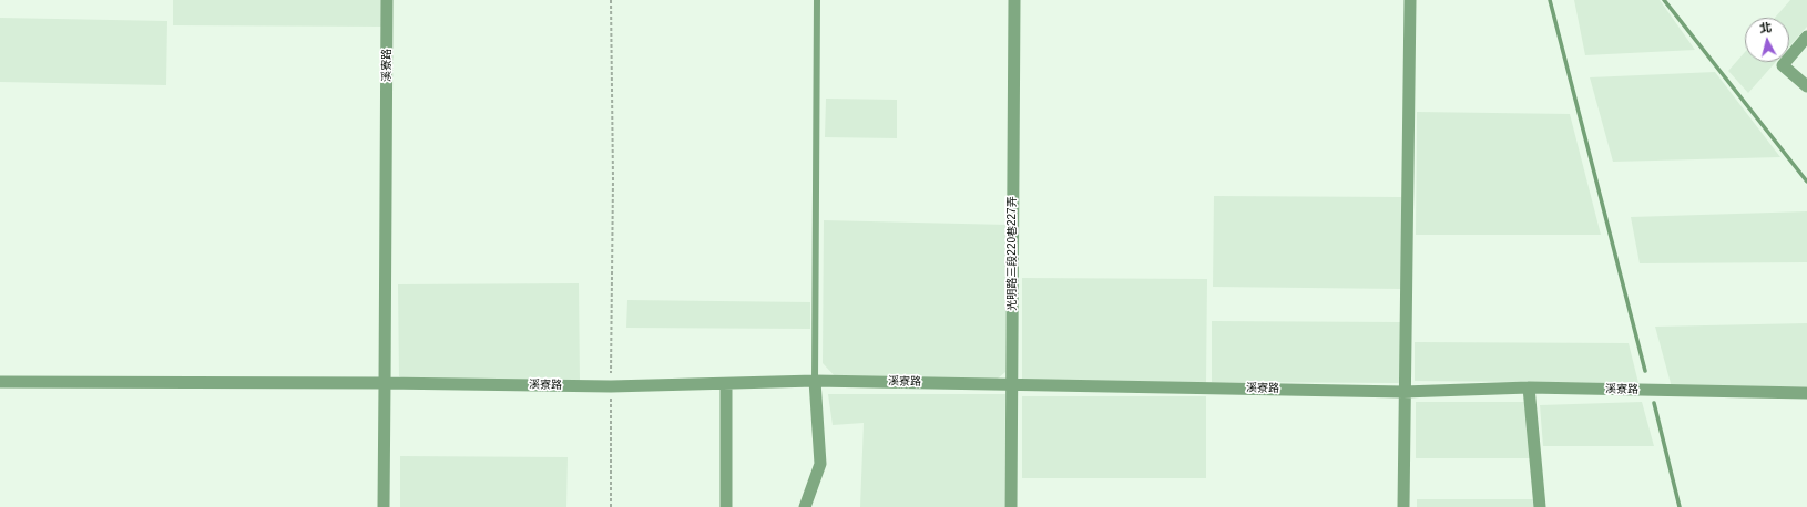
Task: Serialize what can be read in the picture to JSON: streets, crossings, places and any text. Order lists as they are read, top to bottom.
{
  "streets": {
    "street": ["溪寮路", "光明路三段220巷227弄"]
  },
  "crossings": [
    ["溪寮路", "光明路三段220巷227弄"]
  ],
  "north": "top"
}
